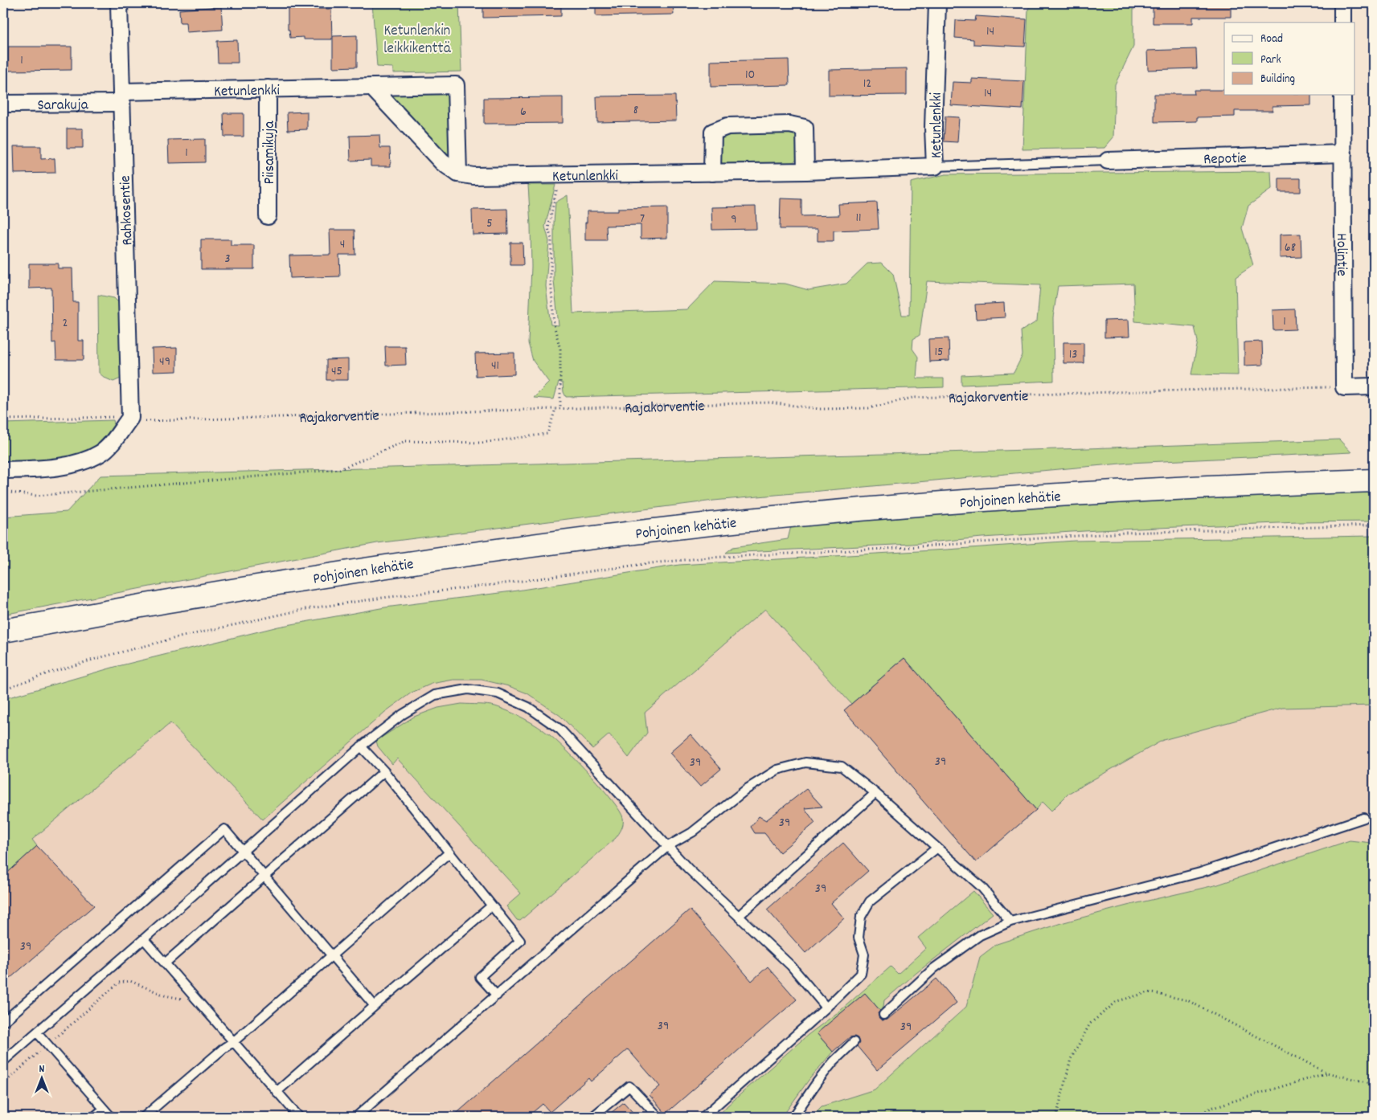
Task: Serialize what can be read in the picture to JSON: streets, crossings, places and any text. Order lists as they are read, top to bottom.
{
  "streets": {
    "main road": ["Pohjoinen kehätie"],
    "street": [
      "Ketunlenkki",
      "Sarakuja",
      "Piisamikuja",
      "Repotie",
      "Rahkosentie",
      "Holintie"
    ],
    "path": ["Rajakorventie"]
  },
  "crossings": [
    ["Ketunlenkki", "Sarakuja"],
    ["Ketunlenkki", "Piisamikuja"],
    ["Ketunlenkki", "Rahkosentie"],
    ["Sarakuja", "Rahkosentie"],
    ["Repotie", "Holintie"],
    ["Rahkosentie", "Rajakorventie"],
    ["Holintie", "Rajakorventie"]
  ],
  "parks": ["Ketunlenkin leikkikenttä"],
  "house_numbers": [
    "14",
    "1",
    "10",
    "12",
    "14",
    "8",
    "6",
    "1",
    "11",
    "7",
    "9",
    "5",
    "4",
    "68",
    "3",
    "1",
    "2",
    "15",
    "13",
    "49",
    "41",
    "45",
    "39",
    "39",
    "39",
    "39",
    "39",
    "39",
    "39"
  ],
  "legend": ["Road", "Park", "Building"],
  "north": "top"
}
